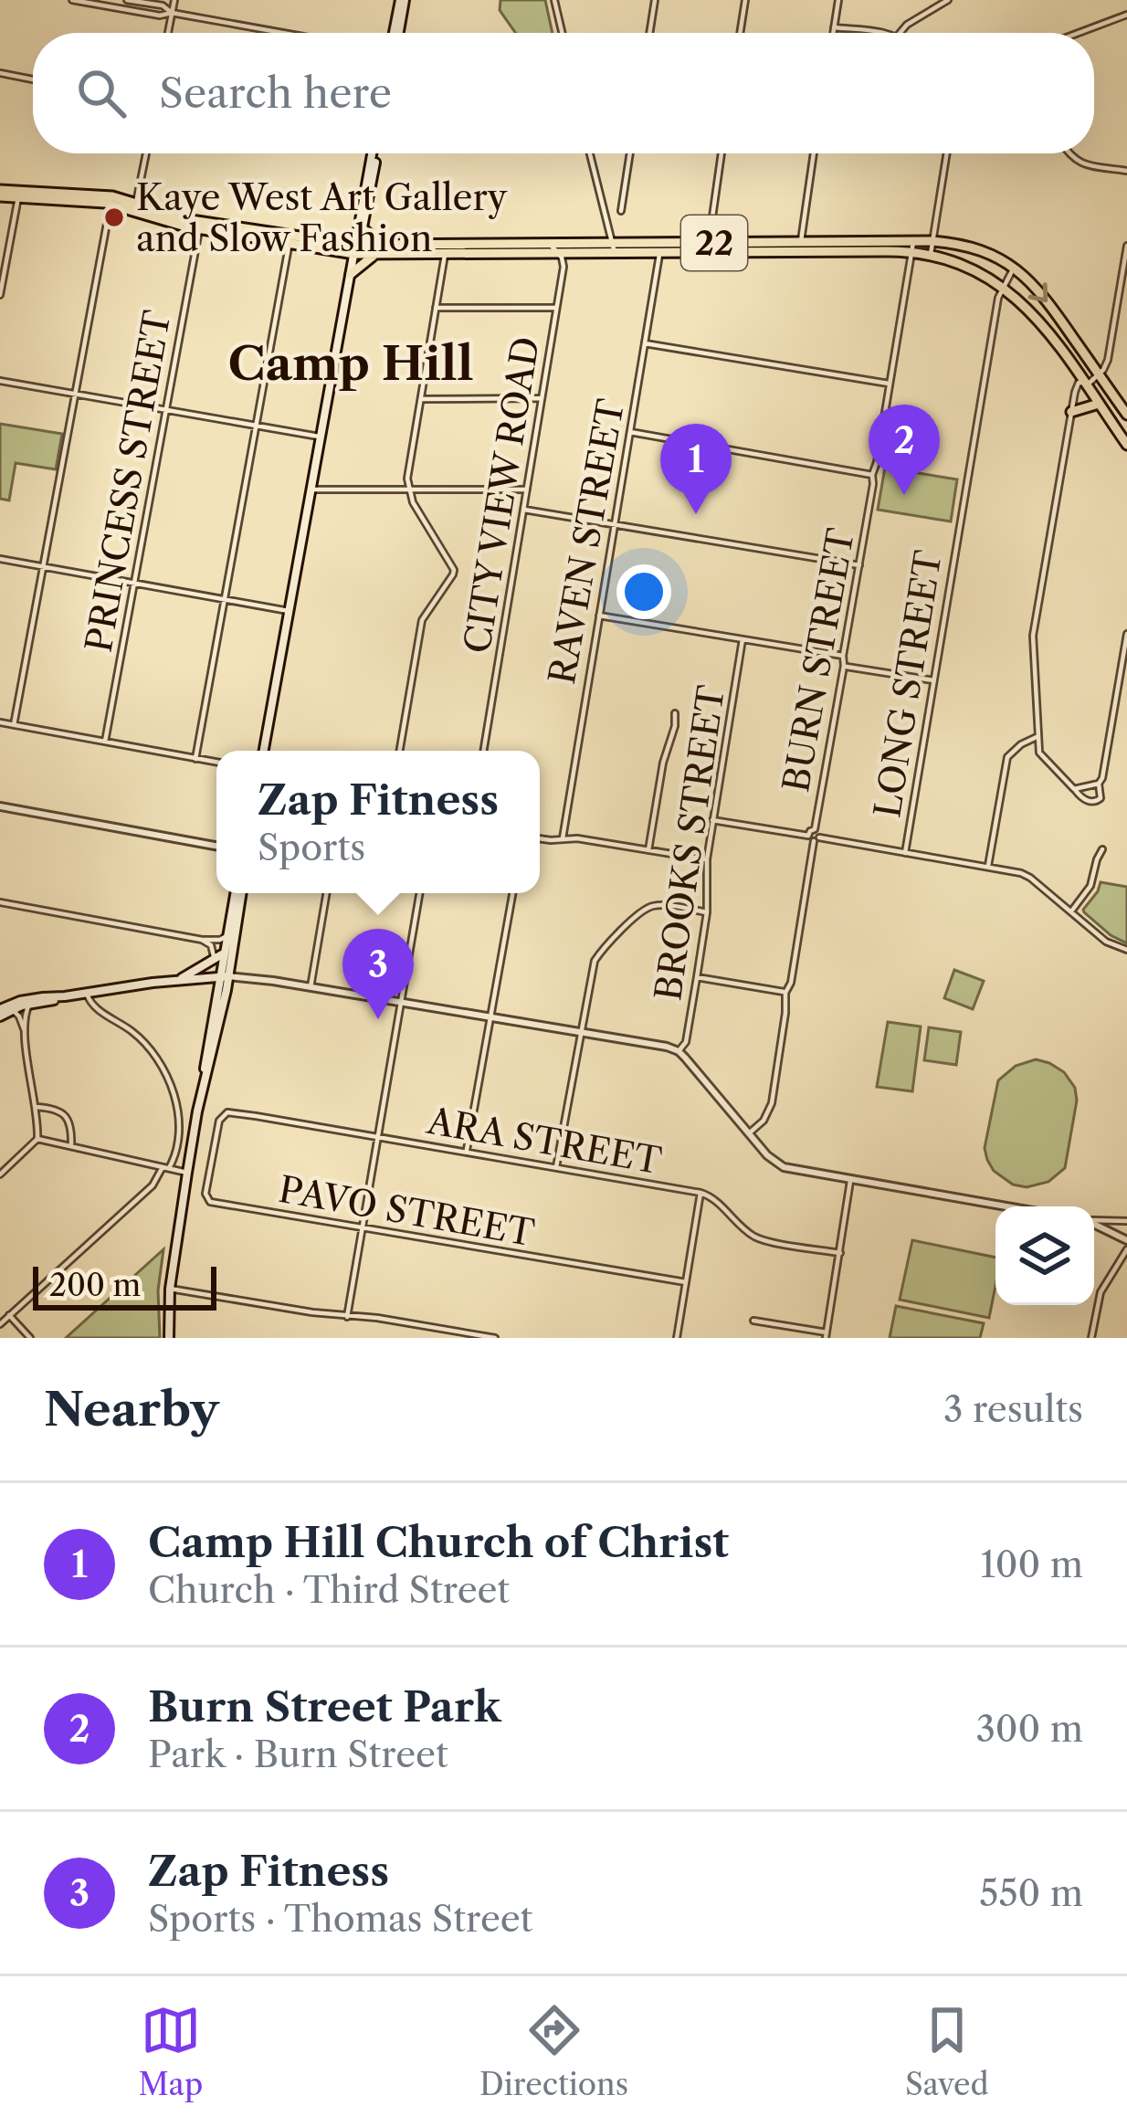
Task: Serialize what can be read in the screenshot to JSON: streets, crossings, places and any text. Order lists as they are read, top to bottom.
{
  "streets": {
    "highway": ["22"],
    "street": [
      "PRINCESS STREET",
      "CITY VIEW ROAD",
      "RAVEN STREET",
      "BURN STREET",
      "LONG STREET",
      "BROOKS STREET",
      "ARA STREET",
      "PAVO STREET"
    ]
  },
  "crossings": [
    ["22", "PRINCESS STREET"],
    ["22", "CITY VIEW ROAD"],
    ["22", "RAVEN STREET"],
    ["22", "BURN STREET"],
    ["22", "LONG STREET"],
    ["ARA STREET", "PAVO STREET"]
  ],
  "districts": ["Camp Hill"],
  "places": ["Kaye West Art Gallery and Slow Fashion"],
  "scale_bar": "200 m",
  "page": {
    "search": "Search here",
    "pins": ["2", "1", "3"],
    "popup": ["Zap Fitness", "Sports"],
    "scale": "200 m",
    "heading": ["Nearby", "3 results"],
    "list": [
      {
        "mark": "1",
        "name": "Camp Hill Church of Christ",
        "note": "Church · Third Street",
        "value": "100 m"
      },
      {
        "mark": "2",
        "name": "Burn Street Park",
        "note": "Park · Burn Street",
        "value": "300 m"
      },
      {
        "mark": "3",
        "name": "Zap Fitness",
        "note": "Sports · Thomas Street",
        "value": "550 m"
      }
    ],
    "nav": ["Map", "Directions", "Saved"]
  }
}
